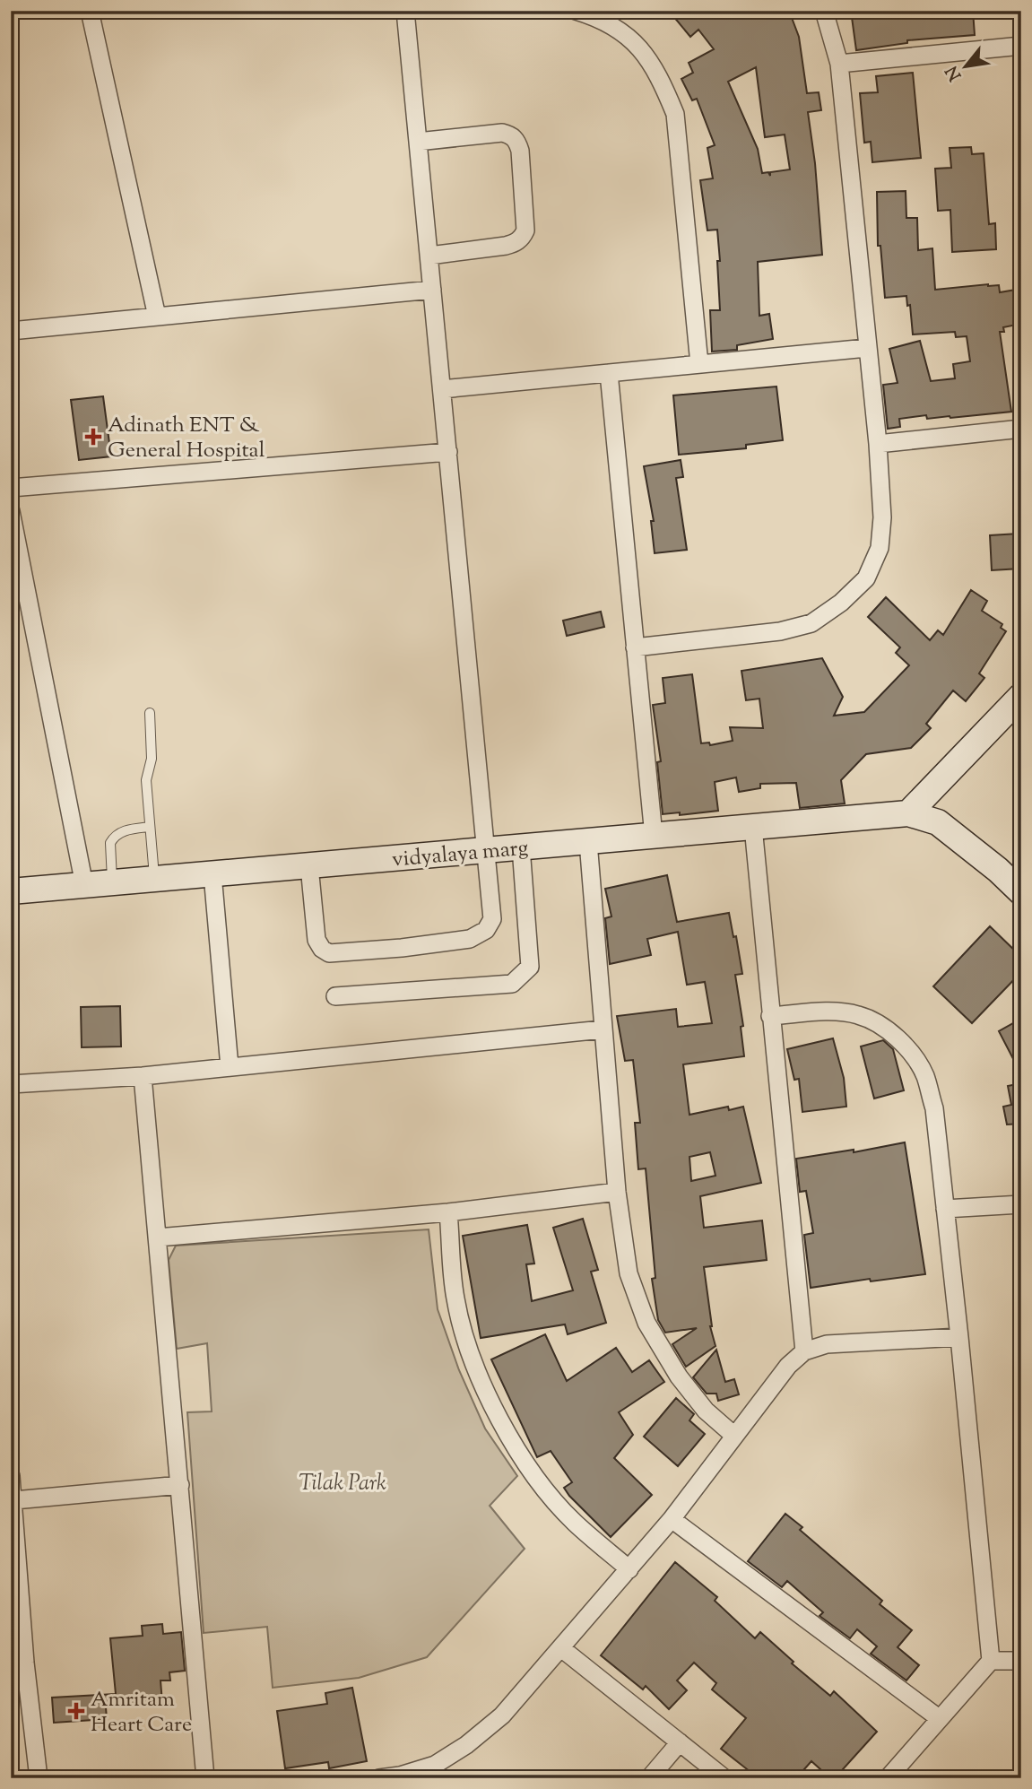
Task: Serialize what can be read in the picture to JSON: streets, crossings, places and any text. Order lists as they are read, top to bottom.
{
  "streets": {
    "street": ["vidyalaya marg"]
  },
  "parks": ["Tilak Park"],
  "places": {
    "health": ["Adinath ENT & General Hospital", "Amritam Heart Care"]
  },
  "north": "bottom left"
}
